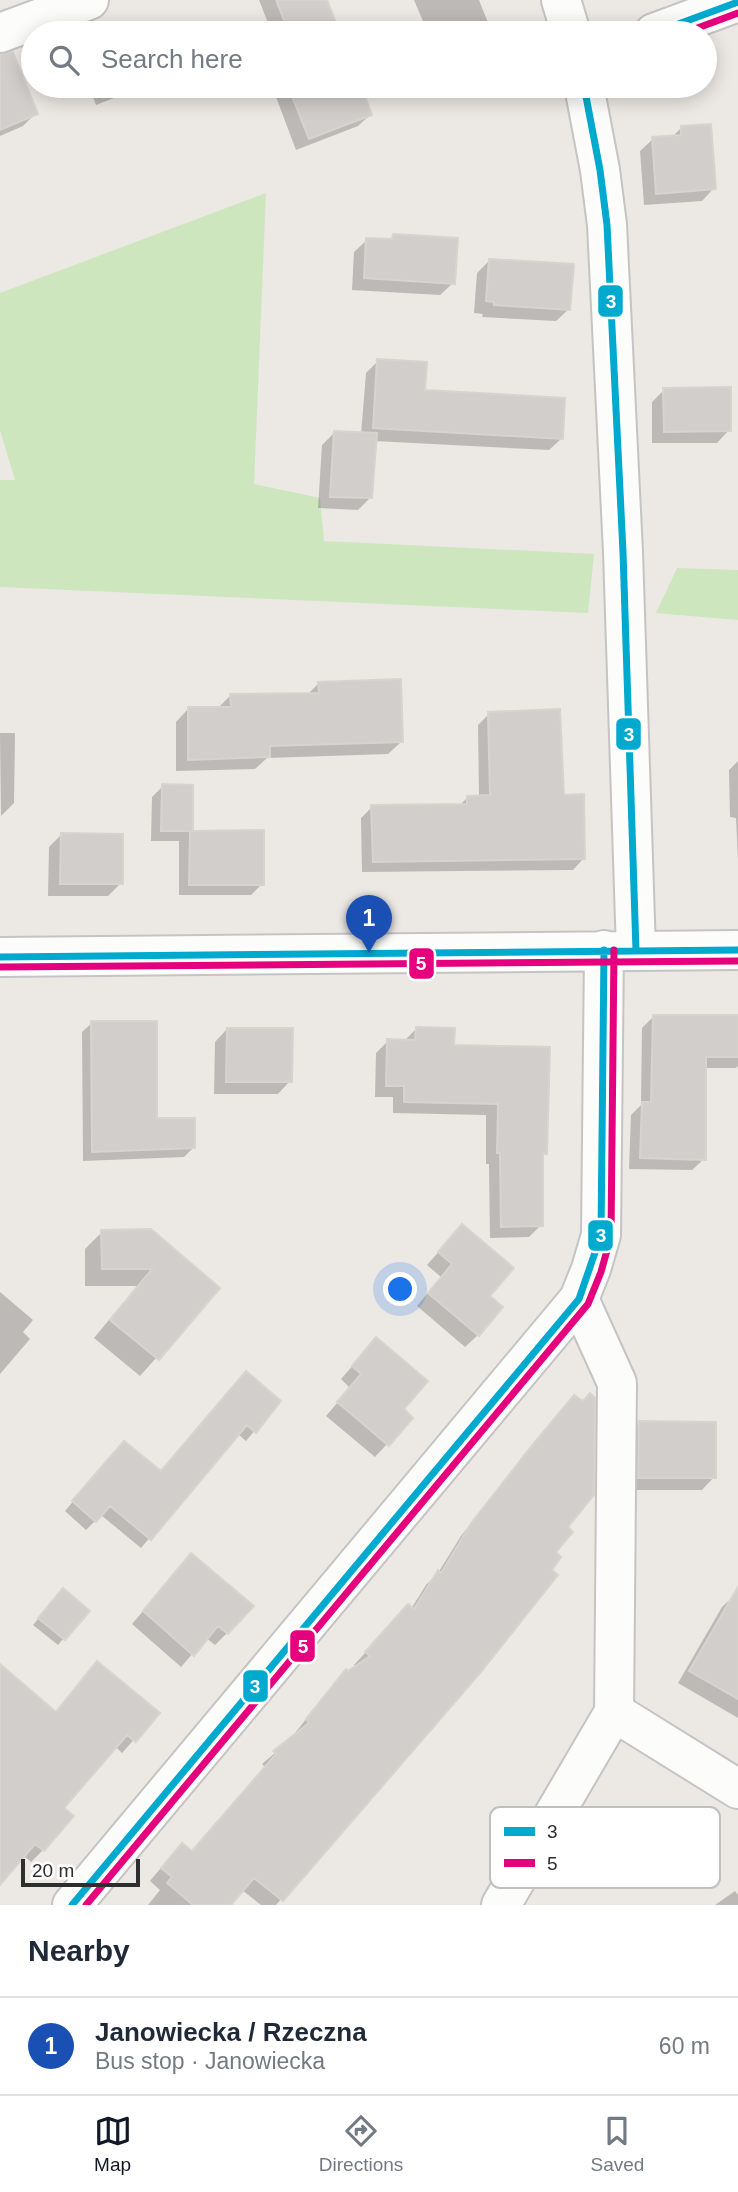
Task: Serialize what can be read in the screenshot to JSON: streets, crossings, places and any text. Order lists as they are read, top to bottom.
{
  "lines": ["transit line 3", "transit line 5"],
  "legend": ["3", "5"],
  "scale_bar": "20 m",
  "page": {
    "search": "Search here",
    "pins": "1",
    "scale": "20 m",
    "heading": "Nearby",
    "list": [
      {
        "mark": "1",
        "name": "Janowiecka / Rzeczna",
        "note": "Bus stop · Janowiecka",
        "value": "60 m"
      }
    ],
    "nav": ["Map", "Directions", "Saved"]
  }
}
